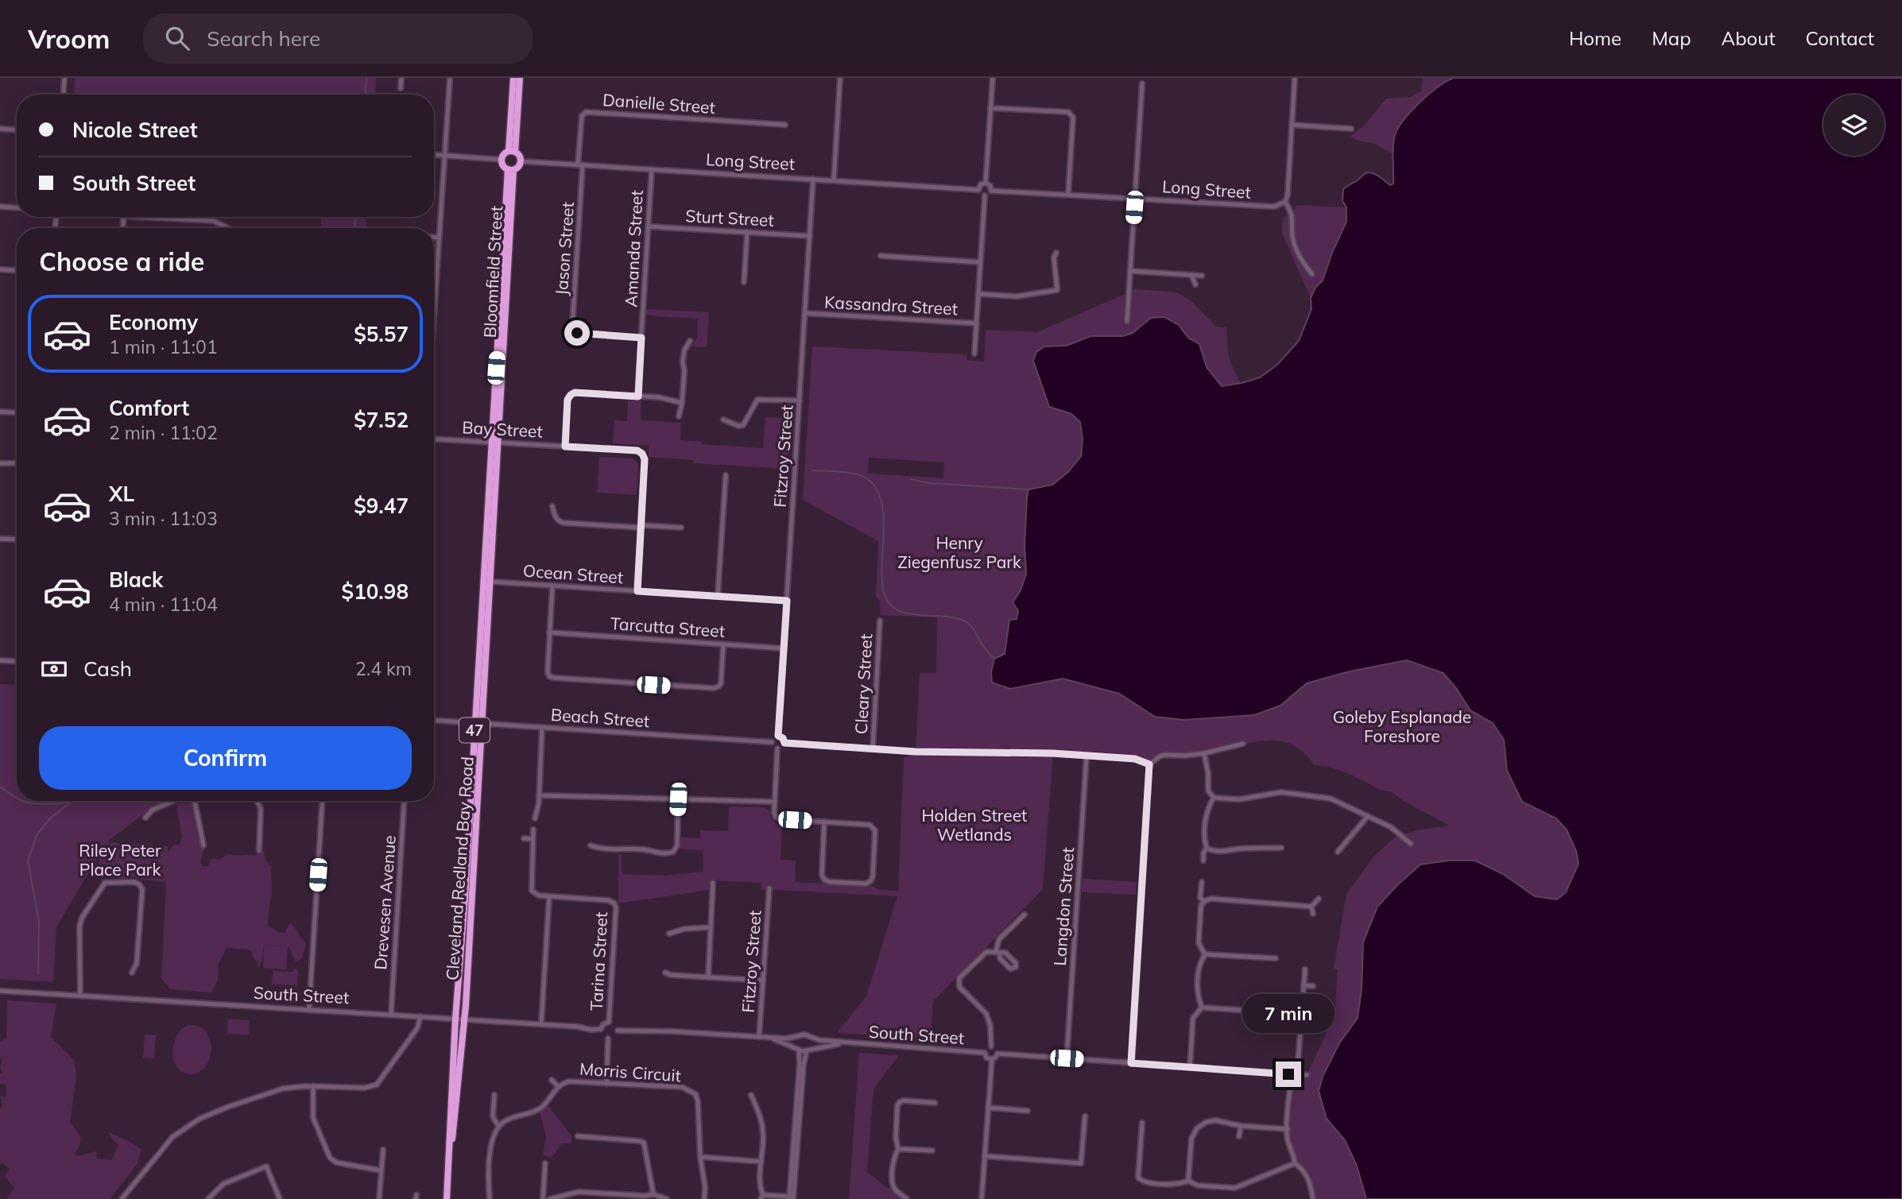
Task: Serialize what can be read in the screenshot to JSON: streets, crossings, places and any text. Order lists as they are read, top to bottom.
{
  "streets": {
    "highway": ["Bloomfield Street", "47", "Cleveland Redland Bay Road"],
    "street": [
      "Danielle Street",
      "Long Street",
      "Sturt Street",
      "Jason Street",
      "Amanda Street",
      "Kassandra Street",
      "Bay Street",
      "Fitzroy Street",
      "Ocean Street",
      "Tarcutta Street",
      "Cleary Street",
      "Beach Street",
      "Drevesen Avenue",
      "Langdon Street",
      "Tarina Street",
      "South Street",
      "Morris Circuit"
    ]
  },
  "crossings": [
    ["Danielle Street", "Long Street"],
    ["Danielle Street", "Jason Street"],
    ["Long Street", "Jason Street"],
    ["Long Street", "Amanda Street"],
    ["Long Street", "Bloomfield Street"],
    ["Long Street", "Fitzroy Street"],
    ["Sturt Street", "Amanda Street"],
    ["Sturt Street", "Fitzroy Street"],
    ["Jason Street", "Amanda Street"],
    ["Bloomfield Street", "Bay Street"],
    ["Bloomfield Street", "Cleveland Redland Bay Road"],
    ["Kassandra Street", "Fitzroy Street"],
    ["Bay Street", "Cleveland Redland Bay Road"],
    ["Fitzroy Street", "Ocean Street"],
    ["Fitzroy Street", "Tarcutta Street"],
    ["Fitzroy Street", "Beach Street"],
    ["Fitzroy Street", "South Street"],
    ["Ocean Street", "Cleveland Redland Bay Road"],
    ["Beach Street", "Cleveland Redland Bay Road"],
    ["Cleveland Redland Bay Road", "South Street"],
    ["Drevesen Avenue", "South Street"],
    ["Tarina Street", "South Street"]
  ],
  "parks": [
    "Henry Ziegenfusz Park",
    "Goleby Esplanade Foreshore",
    "Holden Street Wetlands",
    "Riley Peter Place Park"
  ],
  "page": {
    "header": "Vroom",
    "search": "Search here",
    "nav": [
      "Home",
      "Map",
      "About",
      "Contact"
    ],
    "banner": ["Nicole Street", "South Street"],
    "heading": "Choose a ride",
    "list": [
      {
        "name": "Economy",
        "note": "1 min · 11:01",
        "value": "$5.57"
      },
      {
        "name": "Comfort",
        "note": "2 min · 11:02",
        "value": "$7.52"
      },
      {
        "name": "XL",
        "note": "3 min · 11:03",
        "value": "$9.47"
      },
      {
        "name": "Black",
        "note": "4 min · 11:04",
        "value": "$10.98"
      }
    ],
    "pay": ["Cash", "2.4 km"],
    "buttons": "Confirm",
    "bubble": "7 min"
  }
}
